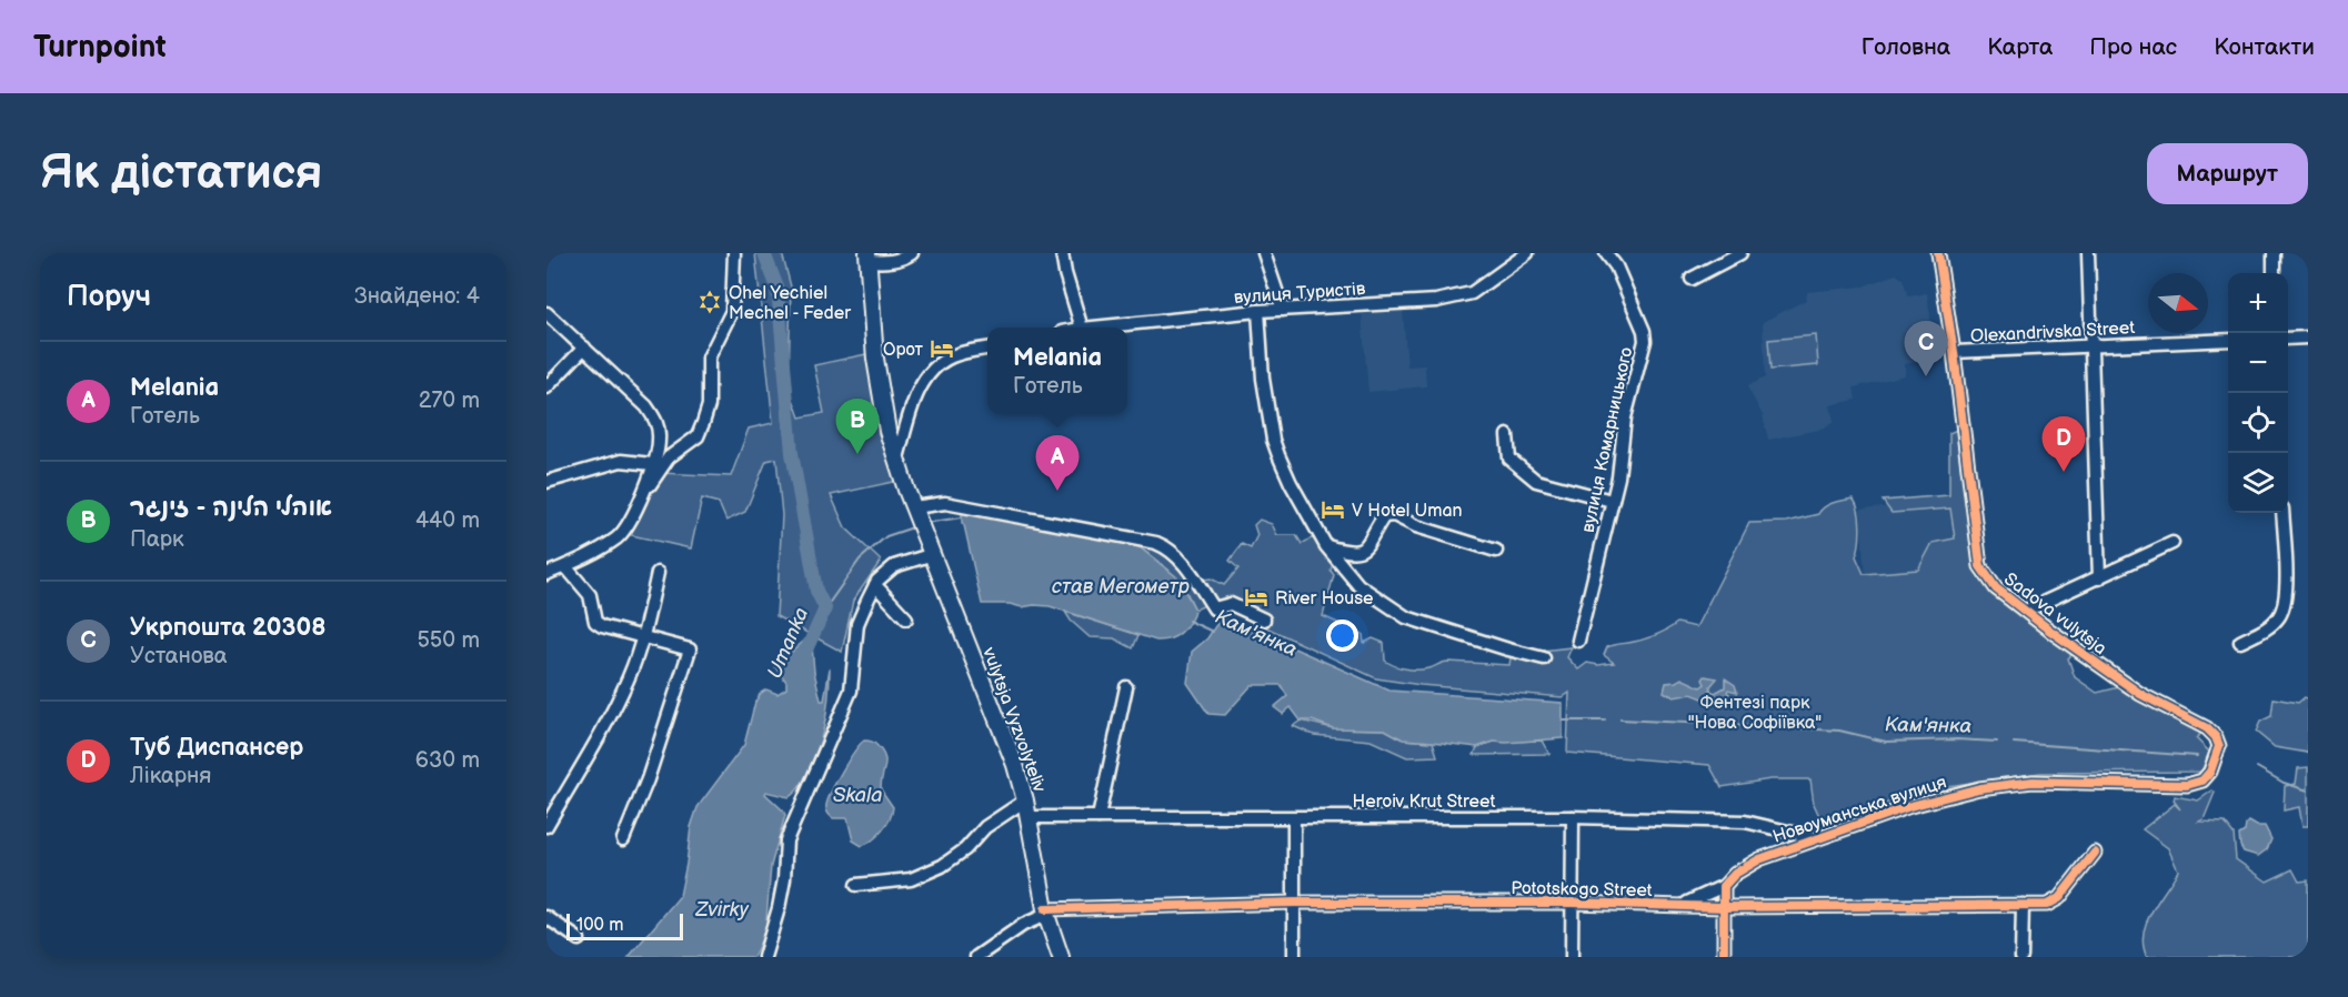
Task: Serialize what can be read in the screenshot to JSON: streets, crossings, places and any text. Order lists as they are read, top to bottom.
{
  "streets": {
    "main road": ["vulytsja Vyzvolyteliv"],
    "street": [
      "вулиця Туристів",
      "Olexandrivska Street",
      "вулиця Комарницького",
      "Sadova vulytsja",
      "Heroiv Krut Street",
      "Новоуманська вулиця",
      "Pototskogo Street"
    ]
  },
  "crossings": [
    ["Olexandrivska Street", "Sadova vulytsja"],
    ["Sadova vulytsja", "Новоуманська вулиця"],
    ["vulytsja Vyzvolyteliv", "Heroiv Krut Street"],
    ["vulytsja Vyzvolyteliv", "Pototskogo Street"],
    ["Heroiv Krut Street", "Новоуманська вулиця"],
    ["Новоуманська вулиця", "Pototskogo Street"]
  ],
  "water": [
    "став Мегометр",
    "Кам'янка",
    "Umanka",
    "Skala",
    "Zvirky"
  ],
  "parks": ["Фентезі парк \"Нова Софіївка\""],
  "places": {
    "synagogue": ["Ohel Yechiel Mechel - Feder"],
    "hotel": ["Орот", "V Hotel Uman", "River House"]
  },
  "scale_bar": "100 m",
  "north": "right",
  "page": {
    "header": "Turnpoint",
    "nav": [
      "Головна",
      "Карта",
      "Про нас",
      "Контакти"
    ],
    "buttons": "Маршрут",
    "title": "Як дістатися",
    "heading": ["Поруч", "Знайдено: 4"],
    "map_buttons": ["+", "−"],
    "pins": [
      "C",
      "B",
      "D",
      "A"
    ],
    "popup": ["Melania", "Готель"],
    "list": [
      {
        "mark": "A",
        "name": "Melania",
        "note": "Готель",
        "value": "270 m"
      },
      {
        "mark": "B",
        "name": "אוהלי הלינה - זינגר",
        "note": "Парк",
        "value": "440 m"
      },
      {
        "mark": "C",
        "name": "Укрпошта 20308",
        "note": "Установа",
        "value": "550 m"
      },
      {
        "mark": "D",
        "name": "Туб Диспансер",
        "note": "Лікарня",
        "value": "630 m"
      }
    ],
    "scale": "100 m"
  }
}
